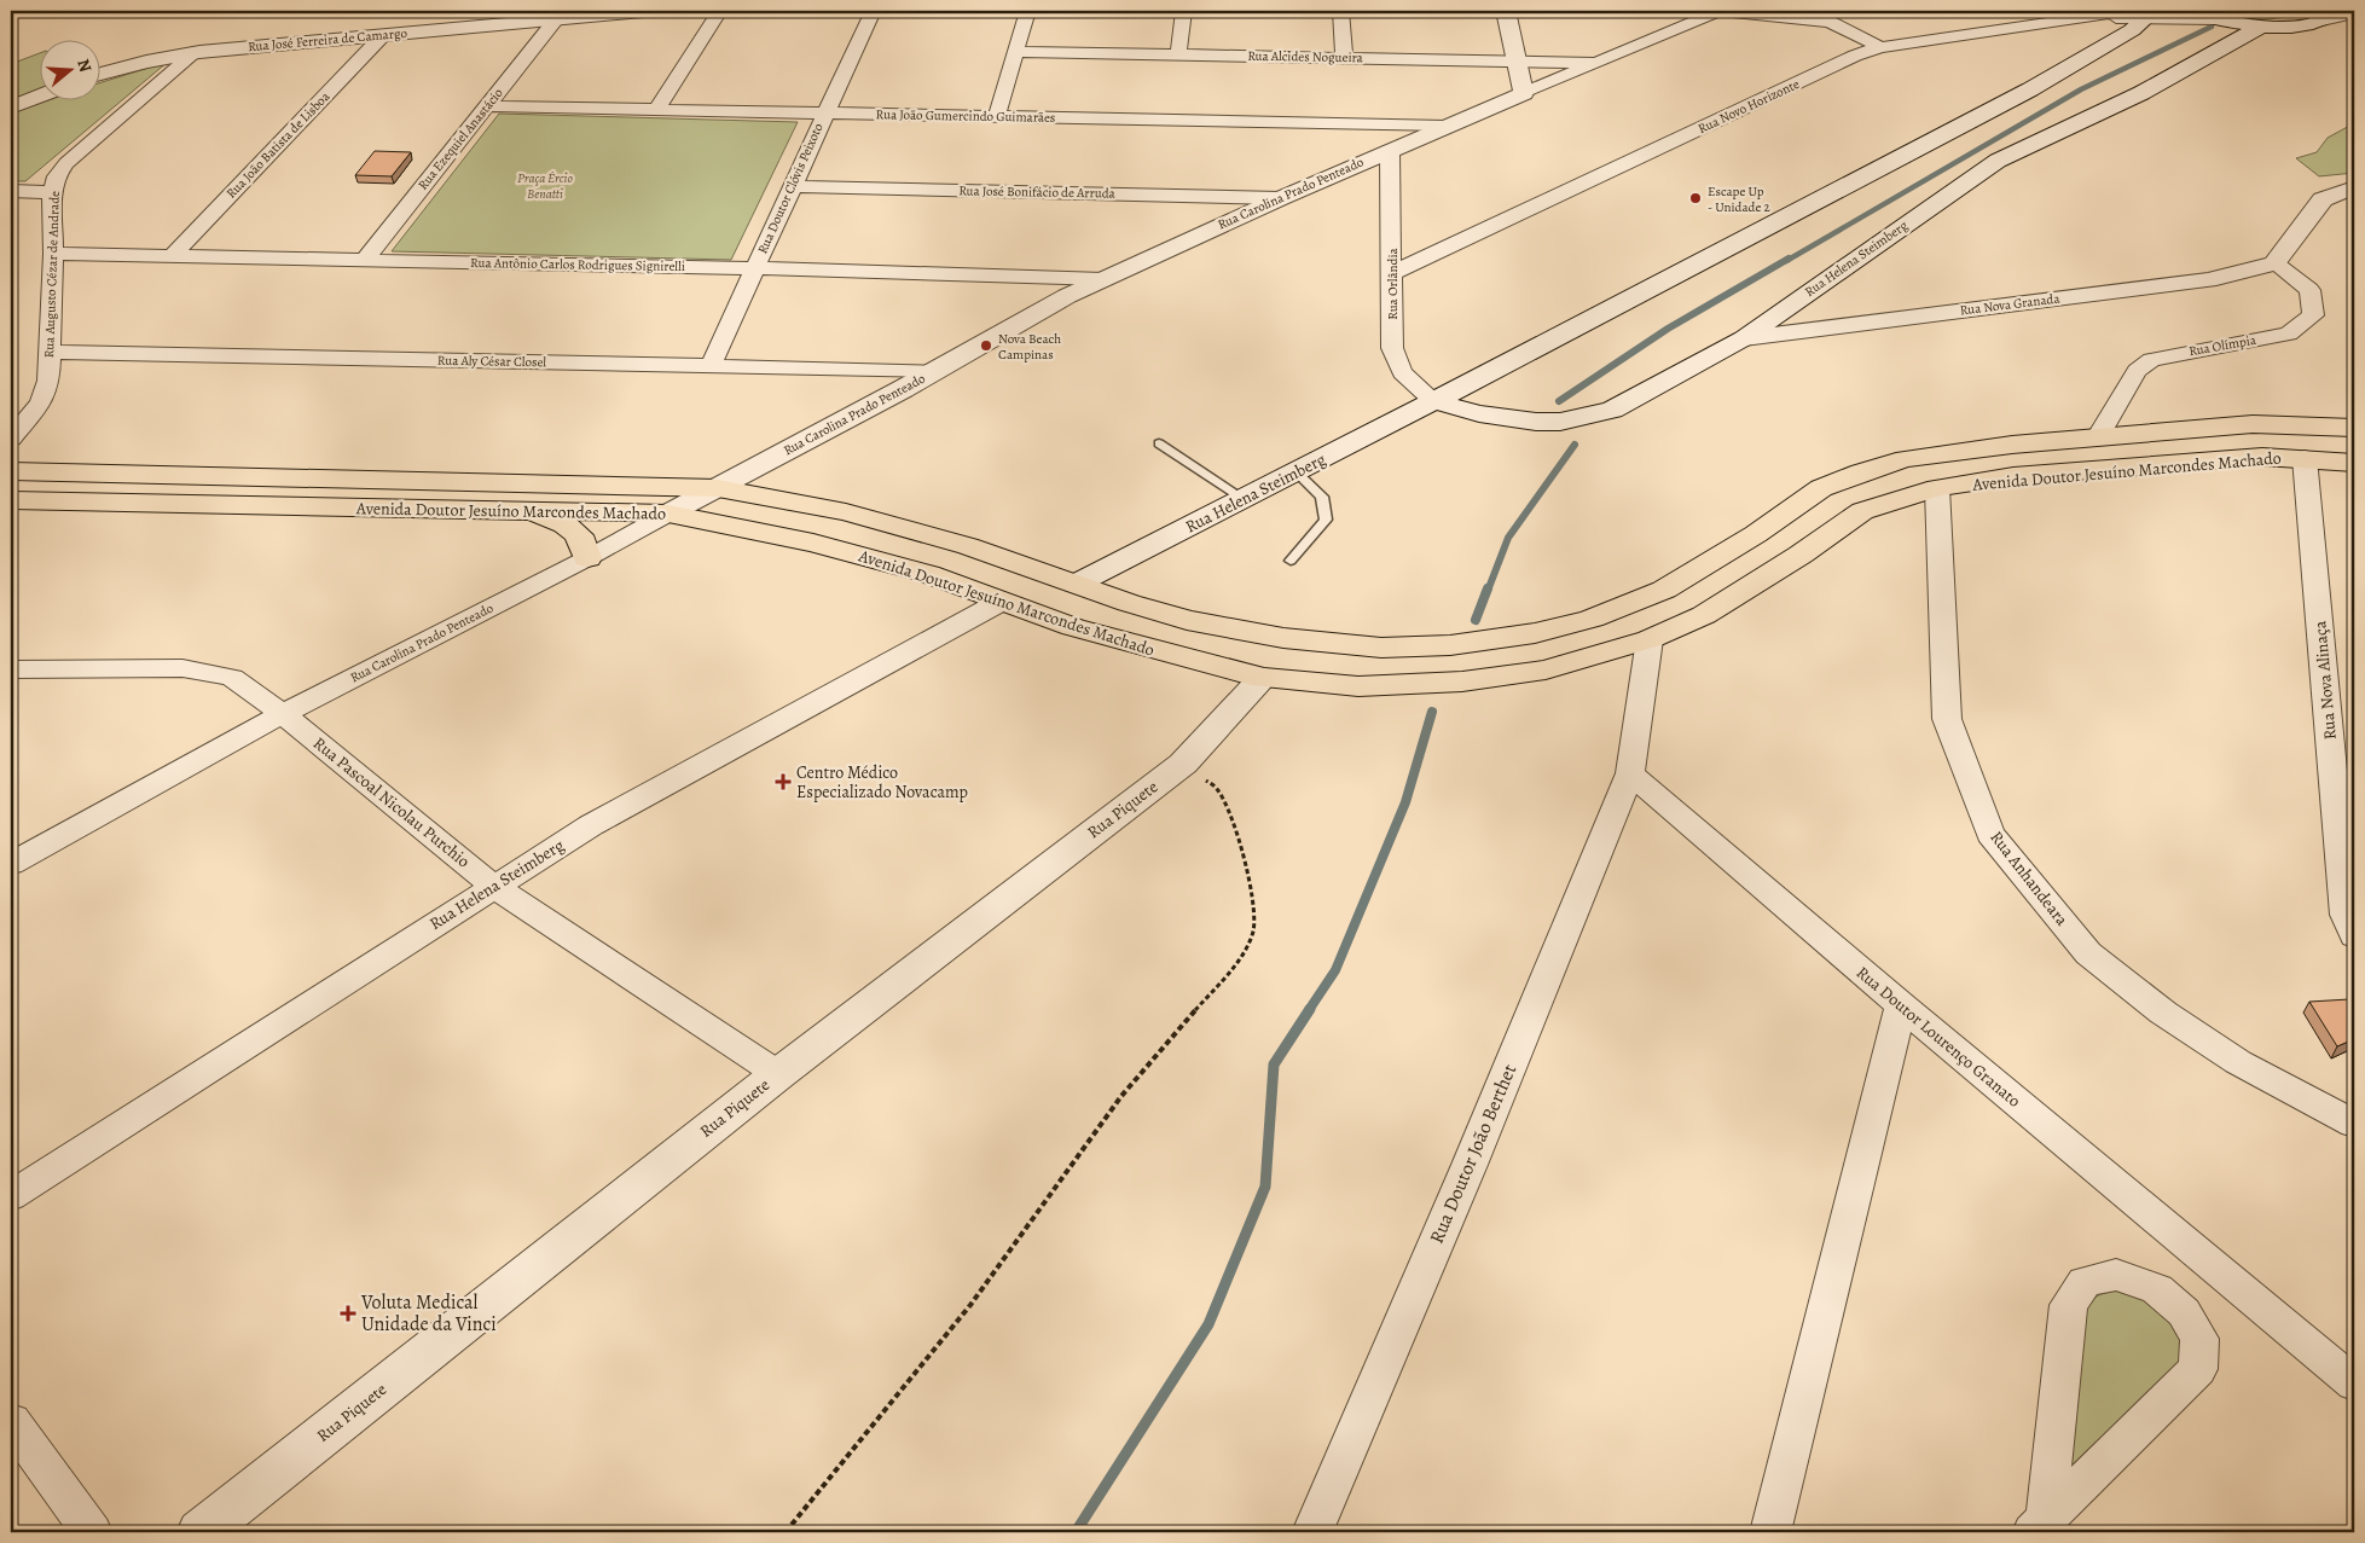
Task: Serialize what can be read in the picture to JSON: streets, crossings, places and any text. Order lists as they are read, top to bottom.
{
  "streets": {
    "main road": ["Avenida Doutor Jesuíno Marcondes Machado"],
    "street": [
      "Rua José Ferreira de Camargo",
      "Rua Alcides Nogueira",
      "Rua Novo Horizonte",
      "Rua João Gumercindo Guimarães",
      "Rua Ezequiel Anastácio",
      "Rua João Batista de Lisboa",
      "Rua Doutor Clóvis Peixoto",
      "Rua José Bonifácio de Arruda",
      "Rua Carolina Prado Penteado",
      "Rua Helena Steimberg",
      "Rua Antônio Carlos Rodrigues Signirelli",
      "Rua Augusto Cézar de Andrade",
      "Rua Orlândia",
      "Rua Nova Granada",
      "Rua Olímpia",
      "Rua Aly César Closel",
      "Rua Nova Alinaça",
      "Rua Pascoal Nicolau Purchio",
      "Rua Piquete",
      "Rua Anhandeara",
      "Rua Doutor Lourenço Granato",
      "Rua Doutor João Berthet"
    ]
  },
  "crossings": [
    ["Rua José Ferreira de Camargo", "Rua Ezequiel Anastácio"],
    ["Rua José Ferreira de Camargo", "Rua João Batista de Lisboa"],
    ["Rua José Ferreira de Camargo", "Rua Augusto Cézar de Andrade"],
    ["Rua Alcides Nogueira", "Rua Carolina Prado Penteado"],
    ["Rua Novo Horizonte", "Rua Helena Steimberg"],
    ["Rua Novo Horizonte", "Rua Orlândia"],
    ["Rua João Gumercindo Guimarães", "Rua Ezequiel Anastácio"],
    ["Rua João Gumercindo Guimarães", "Rua Doutor Clóvis Peixoto"],
    ["Rua João Gumercindo Guimarães", "Rua Carolina Prado Penteado"],
    ["Rua Ezequiel Anastácio", "Rua Antônio Carlos Rodrigues Signirelli"],
    ["Rua João Batista de Lisboa", "Rua Antônio Carlos Rodrigues Signirelli"],
    ["Rua Doutor Clóvis Peixoto", "Rua José Bonifácio de Arruda"],
    ["Rua Doutor Clóvis Peixoto", "Rua Antônio Carlos Rodrigues Signirelli"],
    ["Rua Doutor Clóvis Peixoto", "Rua Aly César Closel"],
    ["Rua José Bonifácio de Arruda", "Rua Carolina Prado Penteado"],
    ["Rua Carolina Prado Penteado", "Rua Antônio Carlos Rodrigues Signirelli"],
    ["Rua Carolina Prado Penteado", "Rua Orlândia"],
    ["Rua Carolina Prado Penteado", "Rua Aly César Closel"],
    ["Rua Carolina Prado Penteado", "Avenida Doutor Jesuíno Marcondes Machado"],
    ["Rua Carolina Prado Penteado", "Rua Pascoal Nicolau Purchio"],
    ["Rua Helena Steimberg", "Rua Orlândia"],
    ["Rua Helena Steimberg", "Rua Nova Granada"],
    ["Rua Helena Steimberg", "Avenida Doutor Jesuíno Marcondes Machado"],
    ["Rua Helena Steimberg", "Rua Pascoal Nicolau Purchio"],
    ["Rua Antônio Carlos Rodrigues Signirelli", "Rua Augusto Cézar de Andrade"],
    ["Rua Augusto Cézar de Andrade", "Rua Aly César Closel"],
    ["Rua Nova Granada", "Rua Olímpia"],
    ["Rua Olímpia", "Avenida Doutor Jesuíno Marcondes Machado"],
    ["Avenida Doutor Jesuíno Marcondes Machado", "Rua Nova Alinaça"],
    ["Avenida Doutor Jesuíno Marcondes Machado", "Rua Piquete"],
    ["Avenida Doutor Jesuíno Marcondes Machado", "Rua Anhandeara"],
    ["Rua Pascoal Nicolau Purchio", "Rua Piquete"],
    ["Rua Doutor Lourenço Granato", "Rua Doutor João Berthet"]
  ],
  "parks": ["Praça Ércio Benatti"],
  "places": {
    "other": ["Escape Up - Unidade 2", "Nova Beach Campinas"],
    "health": ["Centro Médico Especializado Novacamp", "Voluta Medical Unidade da Vinci"]
  },
  "north": "right"
}
